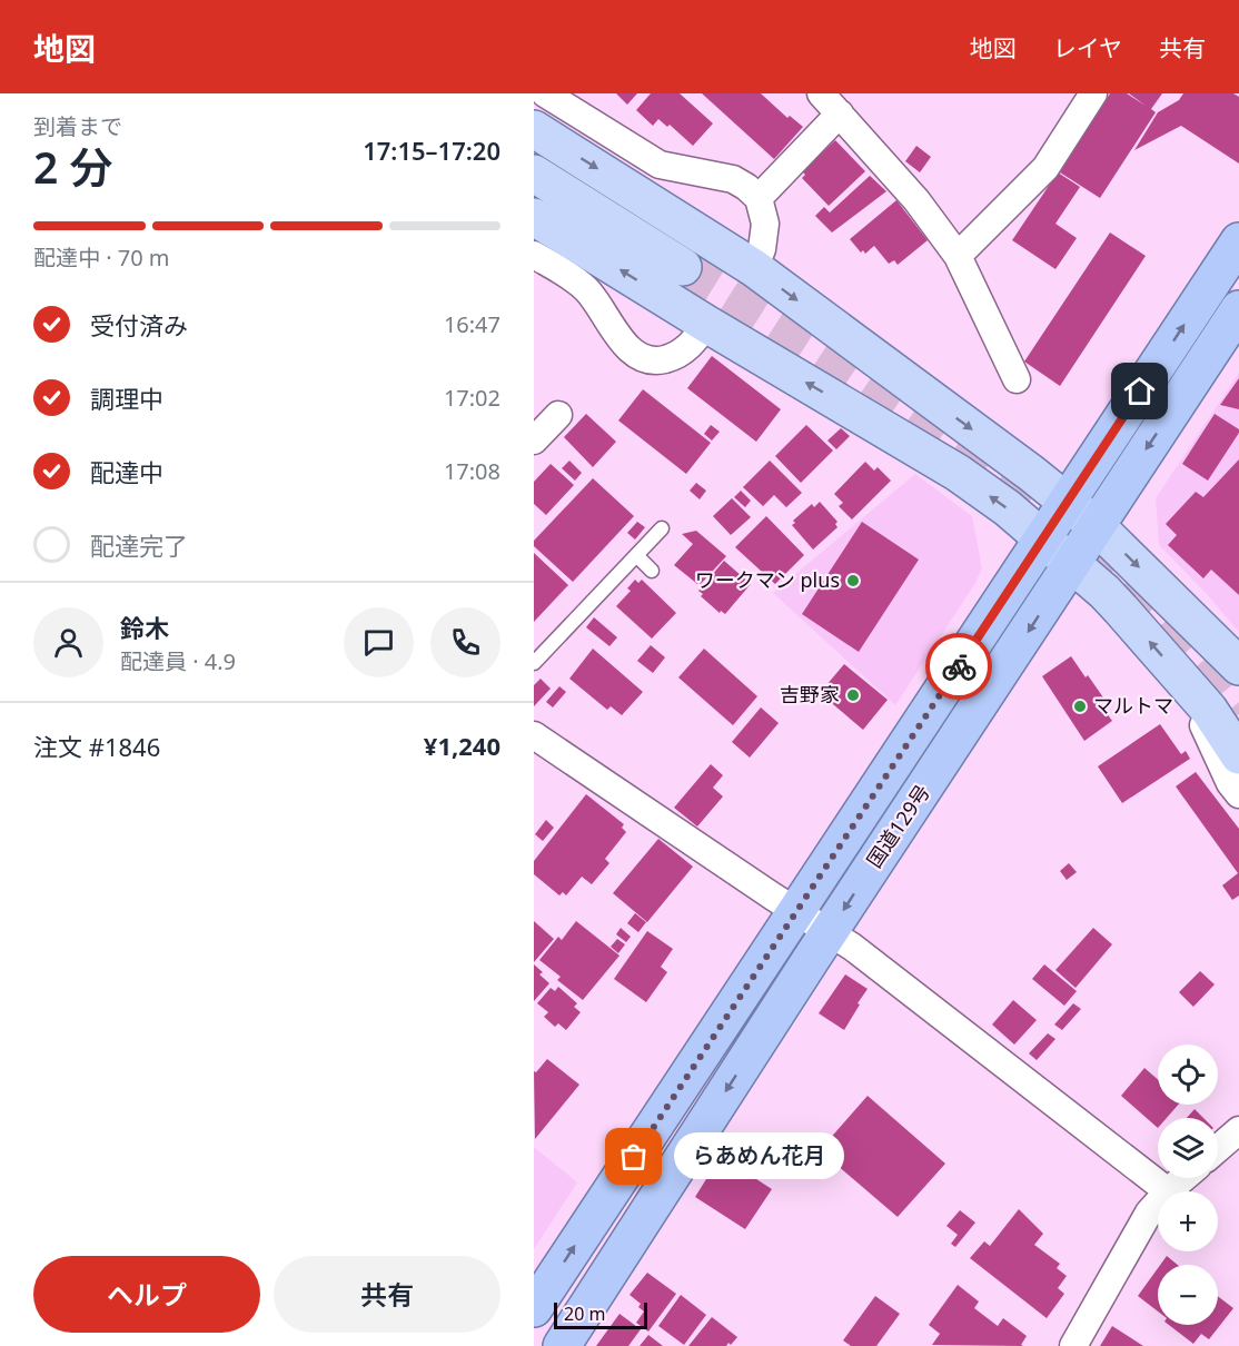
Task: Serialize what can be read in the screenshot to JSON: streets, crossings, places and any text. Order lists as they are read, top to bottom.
{
  "streets": {
    "highway": ["国道129号"]
  },
  "places": [
    "ワークマン plus",
    "吉野家",
    "マルトマ",
    "らあめん花月"
  ],
  "scale_bar": "20 m",
  "page": {
    "header": "地図",
    "nav": ["地図", "レイヤ", "共有"],
    "heading": ["2 分", "到着まで", "17:15–17:20"],
    "panel": [
      "鈴木",
      "配達員 · 4.9",
      "注文 #1846",
      "¥1,240"
    ],
    "bar": "配達中 · 70 m",
    "list": [
      ["受付済み", "16:47"],
      ["調理中", "17:02"],
      ["配達中", "17:08"],
      "配達完了"
    ],
    "map_buttons": ["+", "−"],
    "bubble": "らあめん花月",
    "buttons": ["ヘルプ", "共有"],
    "scale": "20 m"
  }
}
